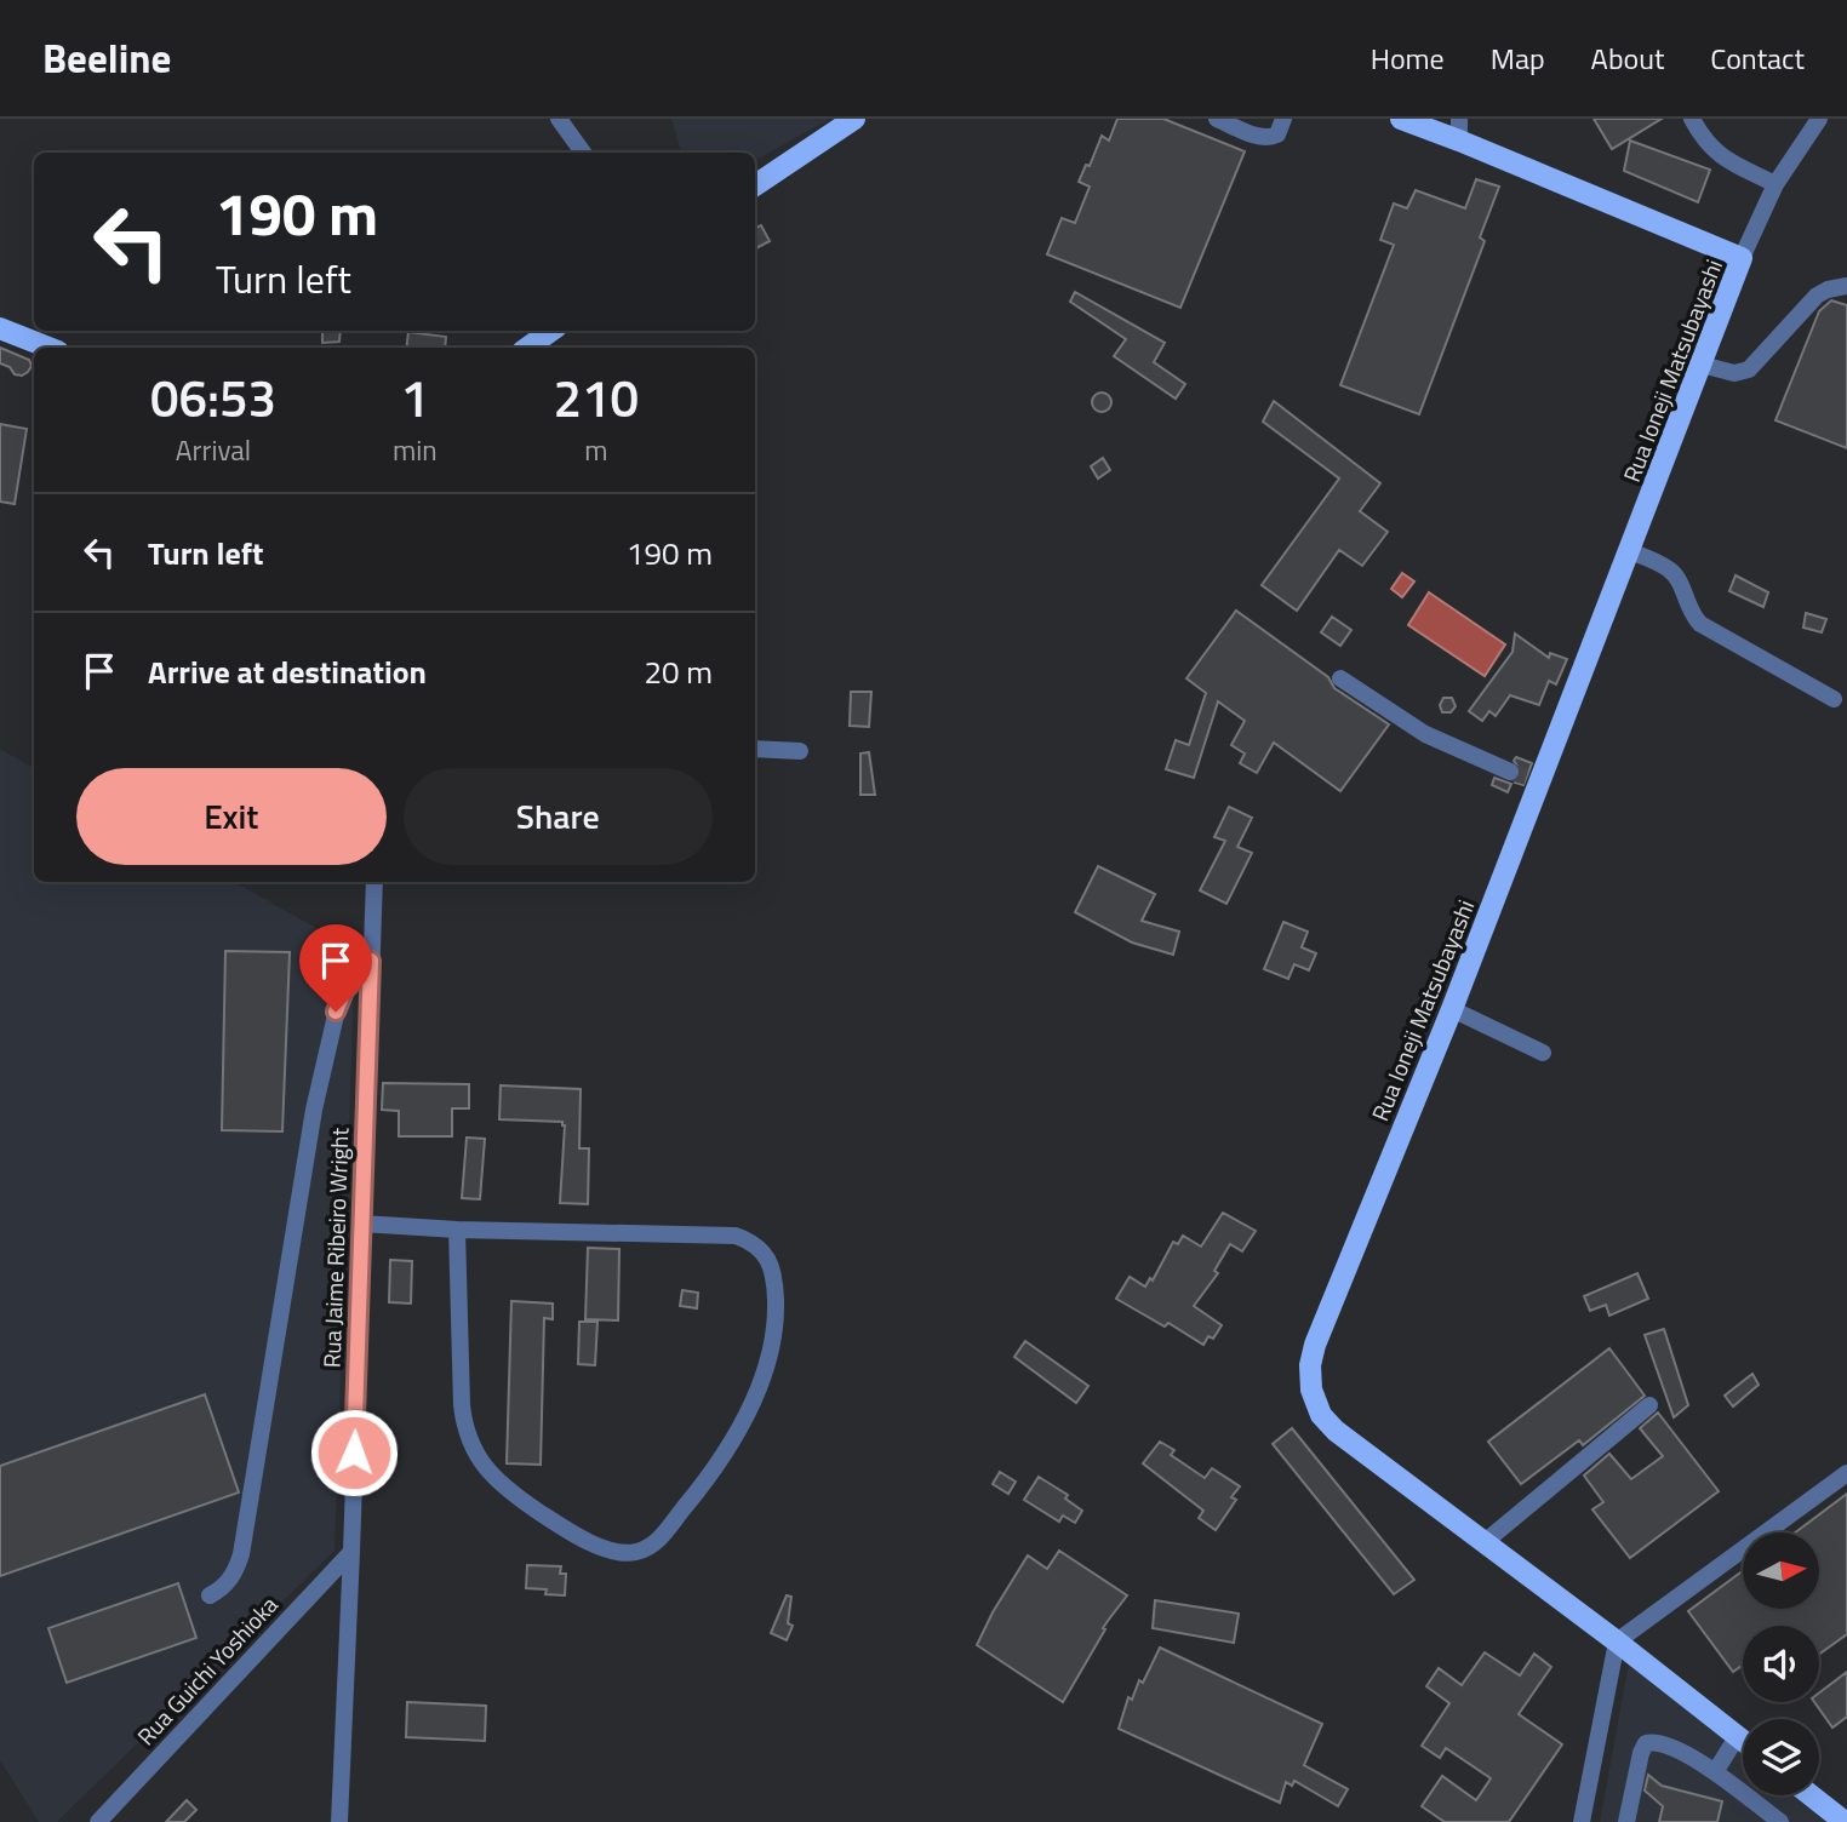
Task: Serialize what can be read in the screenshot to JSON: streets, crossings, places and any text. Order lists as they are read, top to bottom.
{
  "streets": {
    "main road": ["Rua Ioneji Matsubayashi"],
    "street": ["Rua Jaime Ribeiro Wright", "Rua Guichi Yoshioka"]
  },
  "crossings": [
    ["Rua Jaime Ribeiro Wright", "Rua Guichi Yoshioka"]
  ],
  "north": "right",
  "page": {
    "header": "Beeline",
    "nav": [
      "Home",
      "Map",
      "About",
      "Contact"
    ],
    "turn": ["190 m", "Turn left"],
    "eta": [
      "06:53",
      "Arrival",
      "1",
      "min",
      "210",
      "m"
    ],
    "list": [
      {
        "name": "Turn left",
        "value": "190 m"
      },
      {
        "name": "Arrive at destination",
        "value": "20 m"
      }
    ],
    "buttons": ["Exit", "Share"]
  }
}
